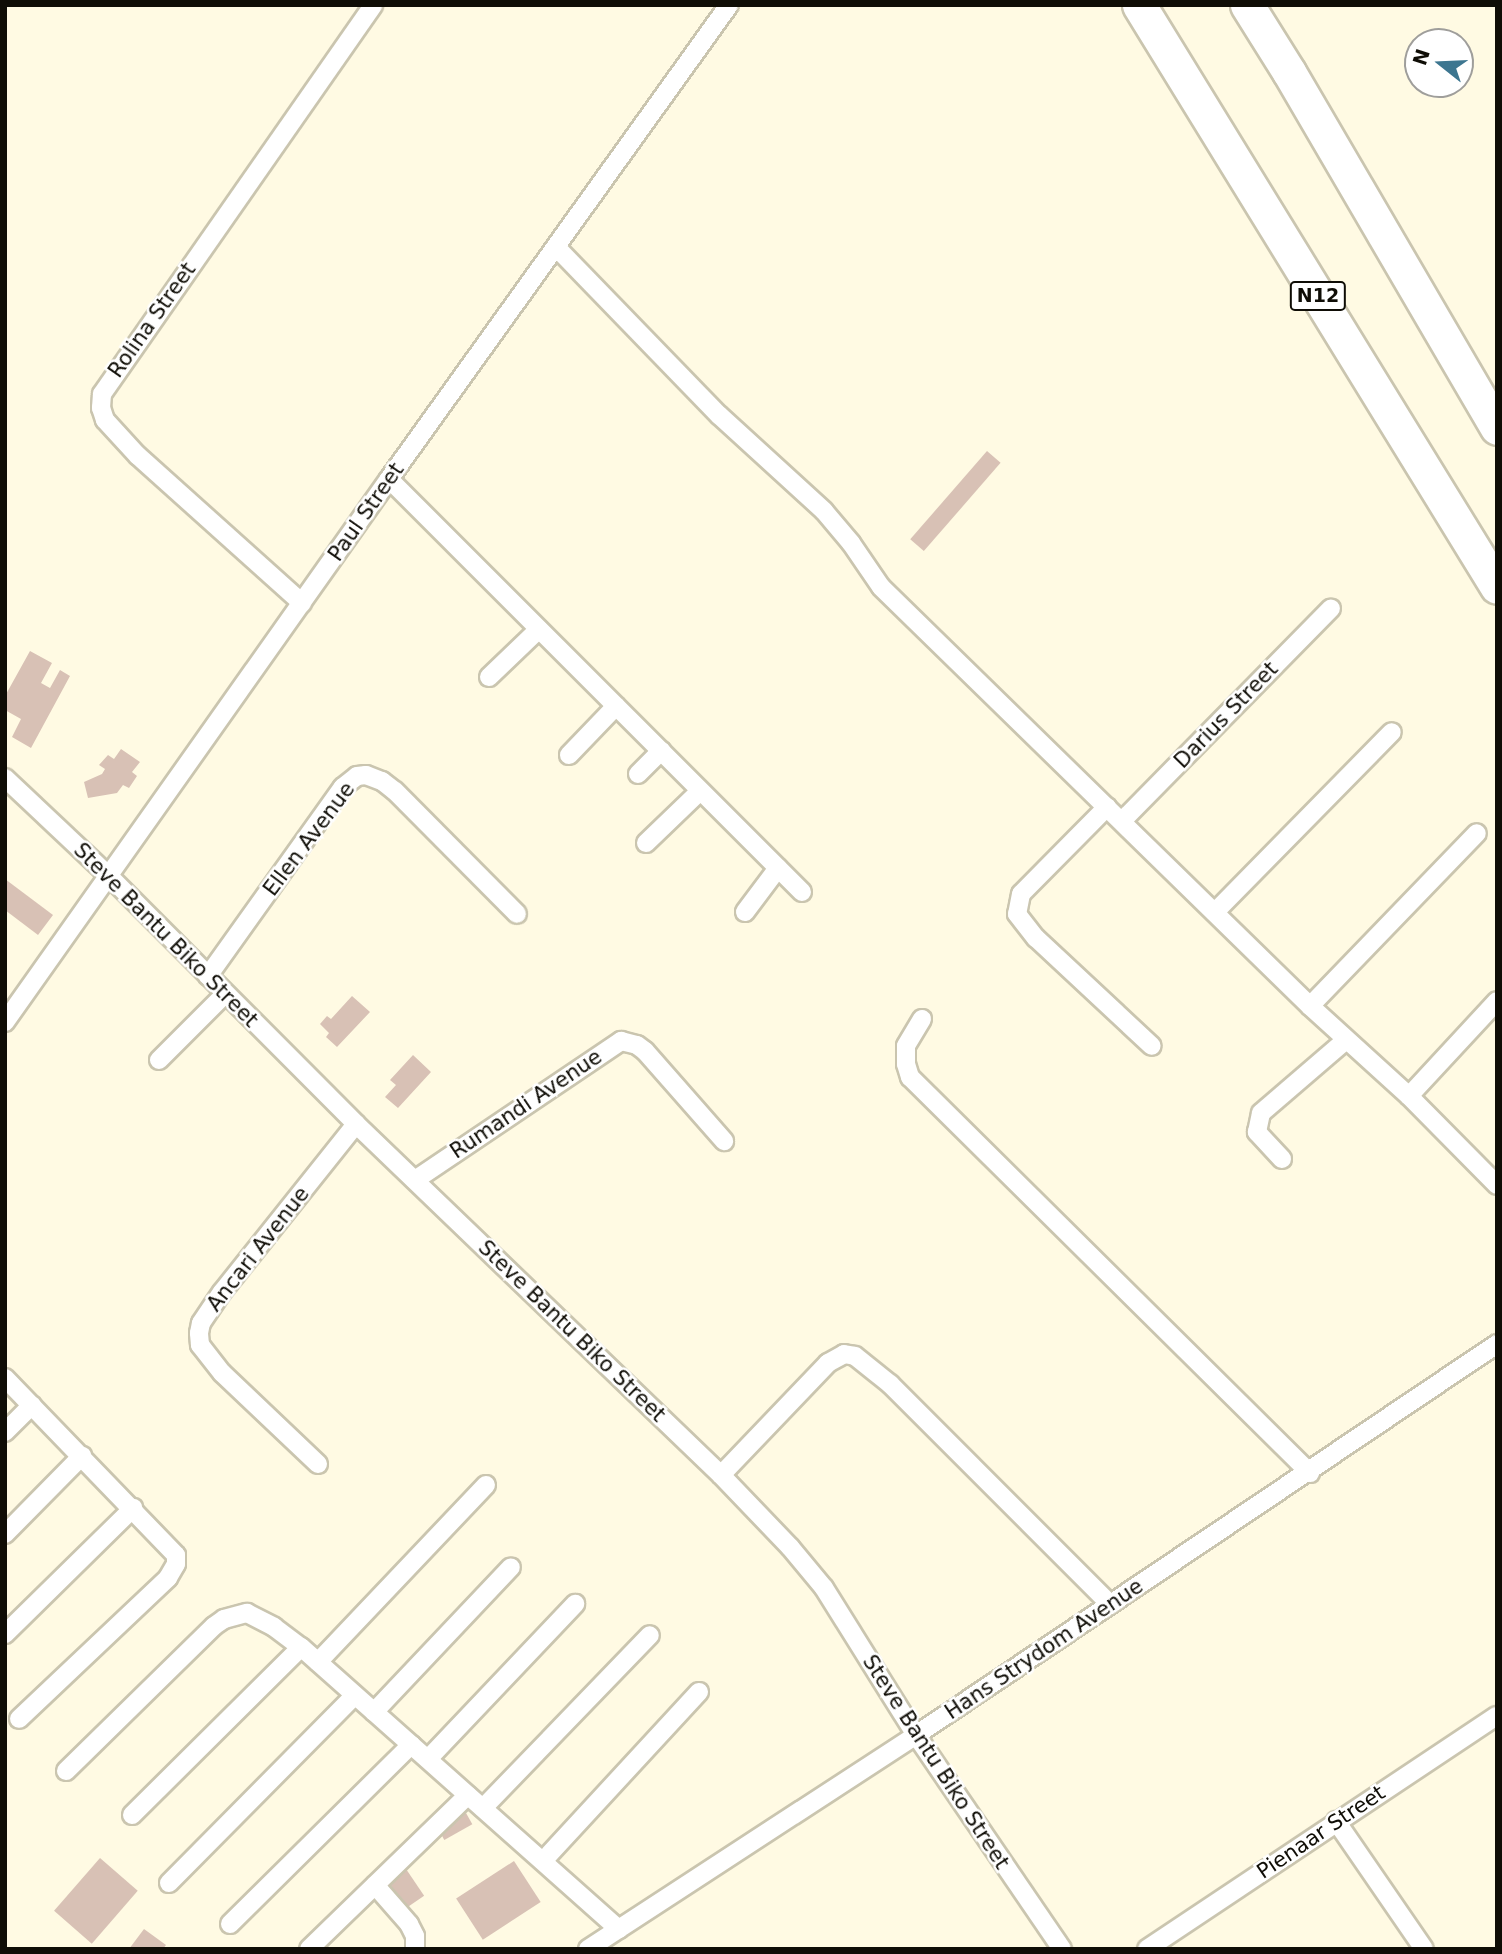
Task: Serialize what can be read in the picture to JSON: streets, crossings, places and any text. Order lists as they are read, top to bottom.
{
  "streets": {
    "highway": ["N12"],
    "street": [
      "Rolina Street",
      "Paul Street",
      "Darius Street",
      "Ellen Avenue",
      "Steve Bantu Biko Street",
      "Rumandi Avenue",
      "Ancari Avenue",
      "Hans Strydom Avenue",
      "Pienaar Street"
    ]
  },
  "crossings": [
    ["Rolina Street", "Paul Street"],
    ["Paul Street", "Steve Bantu Biko Street"],
    ["Ellen Avenue", "Steve Bantu Biko Street"],
    ["Steve Bantu Biko Street", "Rumandi Avenue"],
    ["Steve Bantu Biko Street", "Ancari Avenue"],
    ["Steve Bantu Biko Street", "Hans Strydom Avenue"]
  ],
  "north": "left"
}
